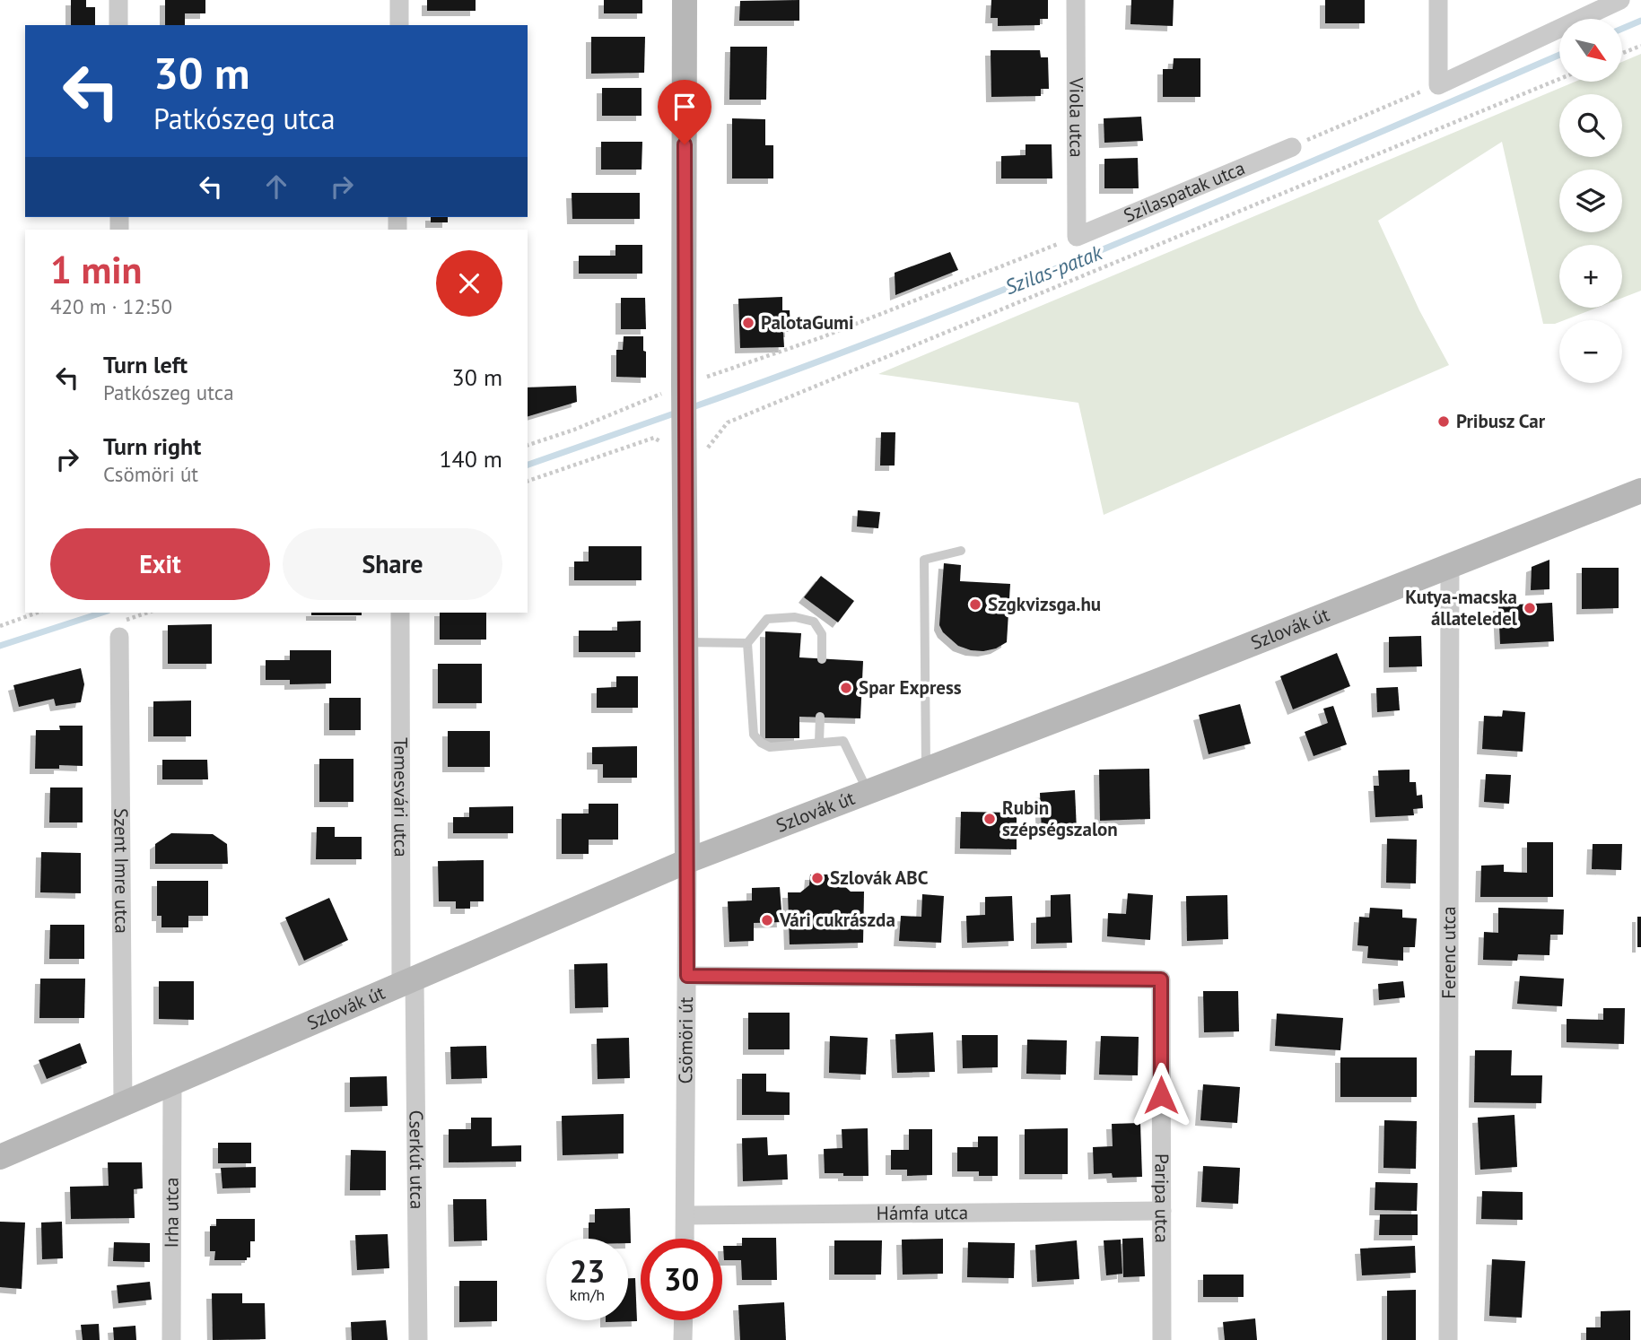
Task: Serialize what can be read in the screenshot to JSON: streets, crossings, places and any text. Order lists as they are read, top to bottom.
{
  "streets": {
    "main road": ["Szlovák út", "Csömöri út"],
    "street": [
      "Viola utca",
      "Szilaspatak utca",
      "Temesvári utca",
      "Szent Imre utca",
      "Ferenc utca",
      "Cserkút utca",
      "Paripa utca",
      "Irha utca",
      "Hámfa utca"
    ]
  },
  "crossings": [
    ["Viola utca", "Szilaspatak utca"],
    ["Szlovák út", "Temesvári utca"],
    ["Szlovák út", "Szent Imre utca"],
    ["Szlovák út", "Ferenc utca"],
    ["Szlovák út", "Csömöri út"],
    ["Szlovák út", "Cserkút utca"],
    ["Szlovák út", "Irha utca"],
    ["Temesvári utca", "Cserkút utca"],
    ["Csömöri út", "Paripa utca"],
    ["Csömöri út", "Hámfa utca"],
    ["Paripa utca", "Hámfa utca"]
  ],
  "water": ["Szilas-patak"],
  "places": [
    "PalotaGumi",
    "Pribusz Car",
    "Szgkvizsga.hu",
    "Kutya-macska állateledel",
    "Spar Express",
    "Rubin szépségszalon",
    "Szlovák ABC",
    "Vári cukrászda"
  ],
  "north": "bottom right",
  "page": {
    "map_buttons": ["+", "−"],
    "turn": ["30 m", "Patkószeg utca"],
    "heading": ["1 min", "420 m · 12:50"],
    "list": [
      {
        "name": "Turn left",
        "note": "Patkószeg utca",
        "value": "30 m"
      },
      {
        "name": "Turn right",
        "note": "Csömöri út",
        "value": "140 m"
      }
    ],
    "buttons": ["Exit", "Share"],
    "speed": "23 km/h",
    "limit": "30"
  }
}
